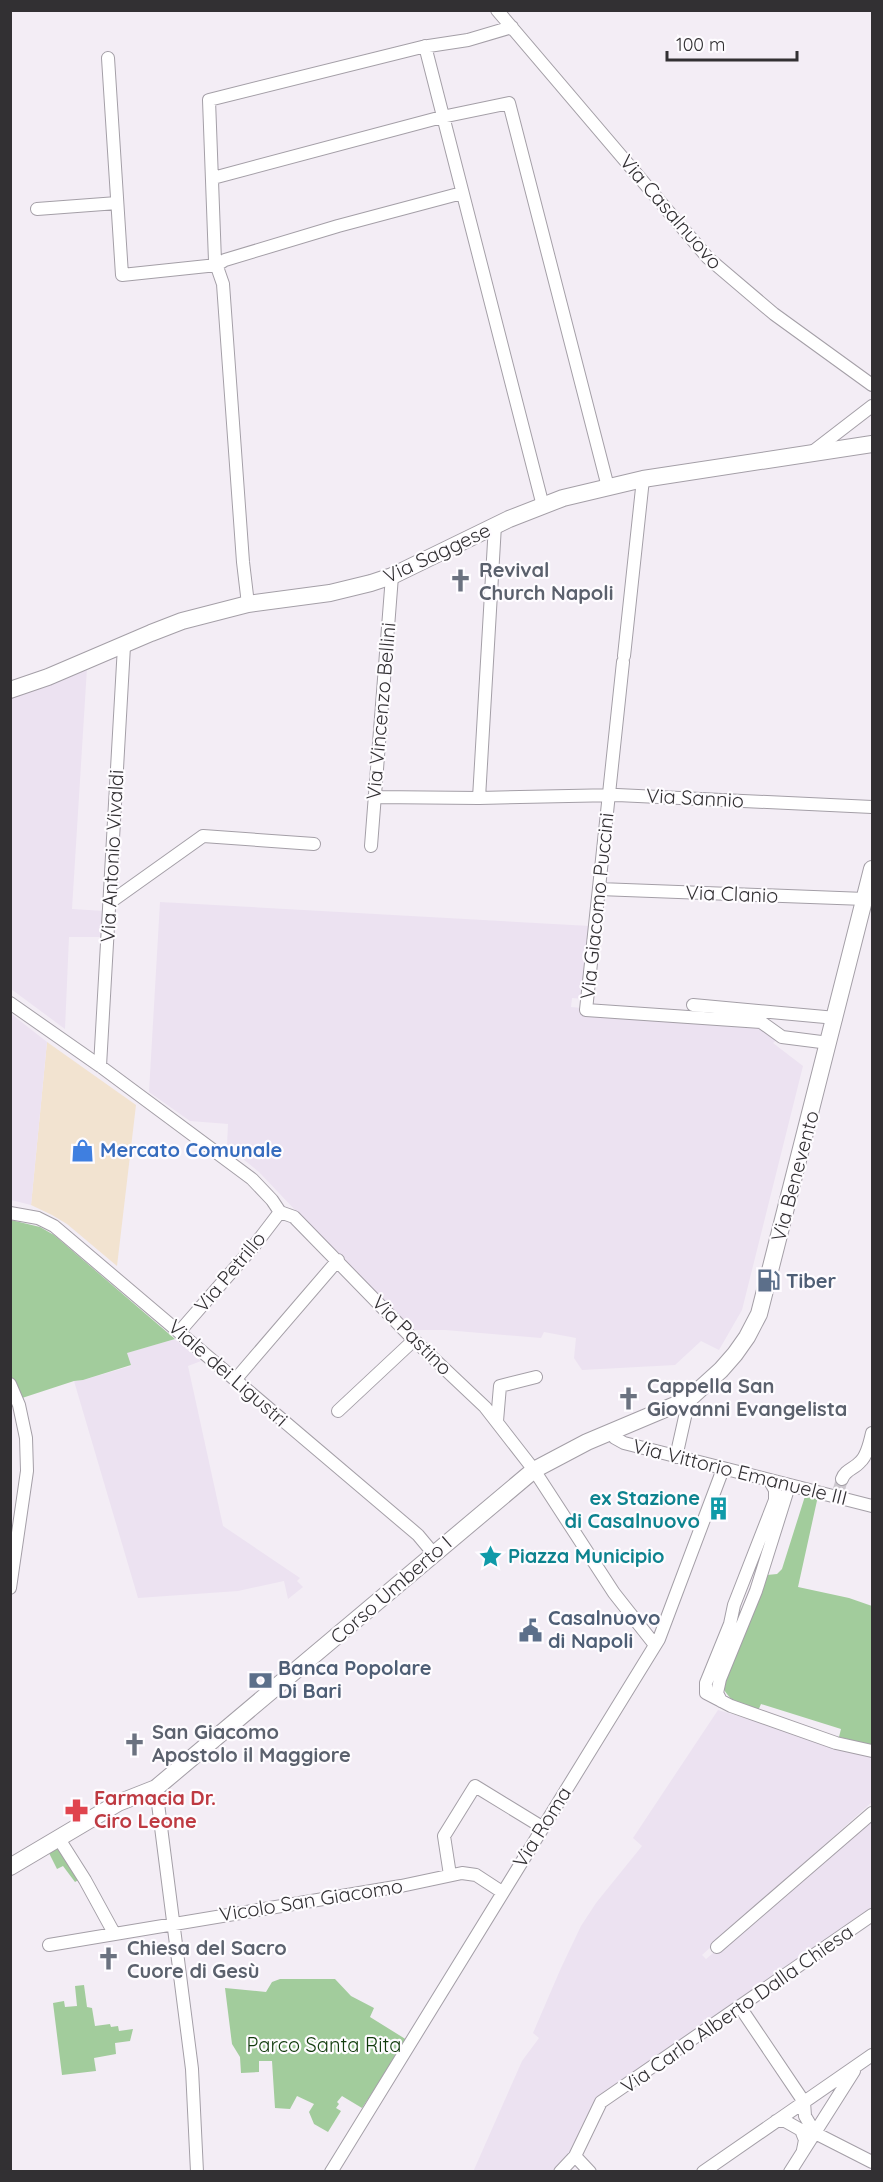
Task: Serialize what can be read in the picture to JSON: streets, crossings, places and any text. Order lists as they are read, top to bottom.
{
  "streets": {
    "main road": ["Via Saggese", "Via Benevento", "Corso Umberto I"],
    "street": [
      "Via Casalnuovo",
      "Via Vincenzo Bellini",
      "Via Sannio",
      "Via Antonio Vivaldi",
      "Via Clanio",
      "Via Giacomo Puccini",
      "Via Petrillo",
      "Via Pastino",
      "Viale dei Ligustri",
      "Via Vittorio Emanuele III",
      "Via Roma",
      "Vicolo San Giacomo",
      "Via Carlo Alberto Dalla Chiesa"
    ]
  },
  "crossings": [
    ["Via Saggese", "Via Vincenzo Bellini"],
    ["Via Saggese", "Via Antonio Vivaldi"],
    ["Via Saggese", "Via Giacomo Puccini"],
    ["Via Vincenzo Bellini", "Via Sannio"],
    ["Via Sannio", "Via Giacomo Puccini"],
    ["Via Clanio", "Via Giacomo Puccini"],
    ["Via Clanio", "Via Benevento"],
    ["Via Giacomo Puccini", "Via Benevento"],
    ["Via Benevento", "Via Pastino"],
    ["Via Benevento", "Via Vittorio Emanuele III"],
    ["Via Benevento", "Corso Umberto I"],
    ["Via Petrillo", "Via Pastino"],
    ["Via Petrillo", "Viale dei Ligustri"],
    ["Via Pastino", "Corso Umberto I"],
    ["Via Pastino", "Via Roma"],
    ["Viale dei Ligustri", "Corso Umberto I"],
    ["Via Vittorio Emanuele III", "Via Roma"],
    ["Via Roma", "Vicolo San Giacomo"]
  ],
  "parks": ["Parco Santa Rita"],
  "places": {
    "church": [
      "Revival Church Napoli",
      "Cappella San Giovanni Evangelista",
      "San Giacomo Apostolo il Maggiore",
      "Chiesa del Sacro Cuore di Gesù"
    ],
    "shop": ["Mercato Comunale"],
    "fuel station": ["Tiber"],
    "building": ["ex Stazione di Casalnuovo"],
    "place": ["Piazza Municipio"],
    "public building": ["Casalnuovo di Napoli"],
    "bank": ["Banca Popolare Di Bari"],
    "pharmacy": ["Farmacia Dr. Ciro Leone"]
  },
  "scale_bar": "100 m"
}
